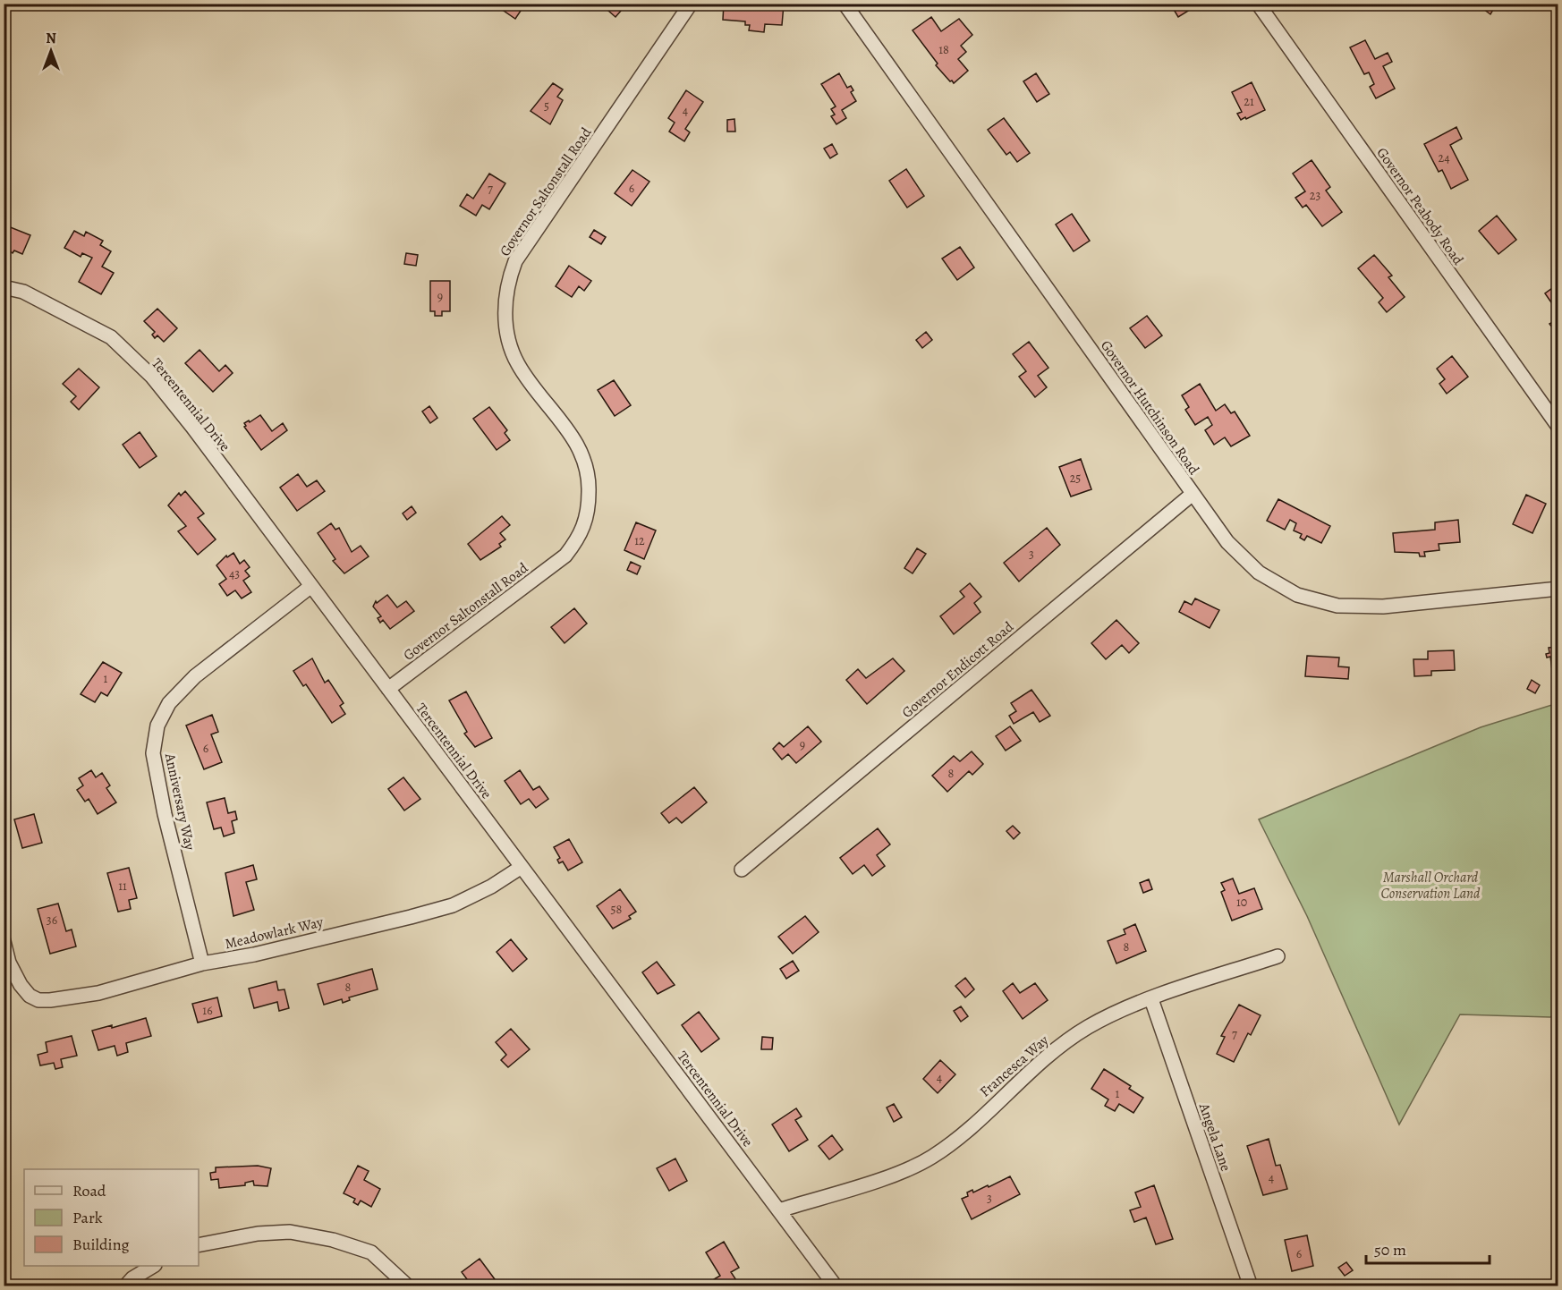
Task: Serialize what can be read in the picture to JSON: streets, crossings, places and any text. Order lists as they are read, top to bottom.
{
  "streets": {
    "street": [
      "Governor Saltonstall Road",
      "Governor Peabody Road",
      "Tercentennial Drive",
      "Governor Hutchinson Road",
      "Governor Endicott Road",
      "Anniversary Way",
      "Meadowlark Way",
      "Francesca Way",
      "Angela Lane"
    ]
  },
  "crossings": [
    ["Governor Saltonstall Road", "Tercentennial Drive"],
    ["Tercentennial Drive", "Anniversary Way"],
    ["Tercentennial Drive", "Meadowlark Way"],
    ["Tercentennial Drive", "Francesca Way"],
    ["Governor Hutchinson Road", "Governor Endicott Road"],
    ["Anniversary Way", "Meadowlark Way"],
    ["Francesca Way", "Angela Lane"]
  ],
  "parks": ["Marshall Orchard Conservation Land"],
  "house_numbers": [
    "18",
    "21",
    "5",
    "4",
    "24",
    "6",
    "7",
    "23",
    "9",
    "25",
    "12",
    "3",
    "43",
    "1",
    "9",
    "6",
    "8",
    "11",
    "10",
    "58",
    "36",
    "8",
    "8",
    "16",
    "7",
    "4",
    "1",
    "4",
    "3",
    "6"
  ],
  "legend": ["Road", "Park", "Building"],
  "scale_bar": "50 m",
  "north": "top"
}
